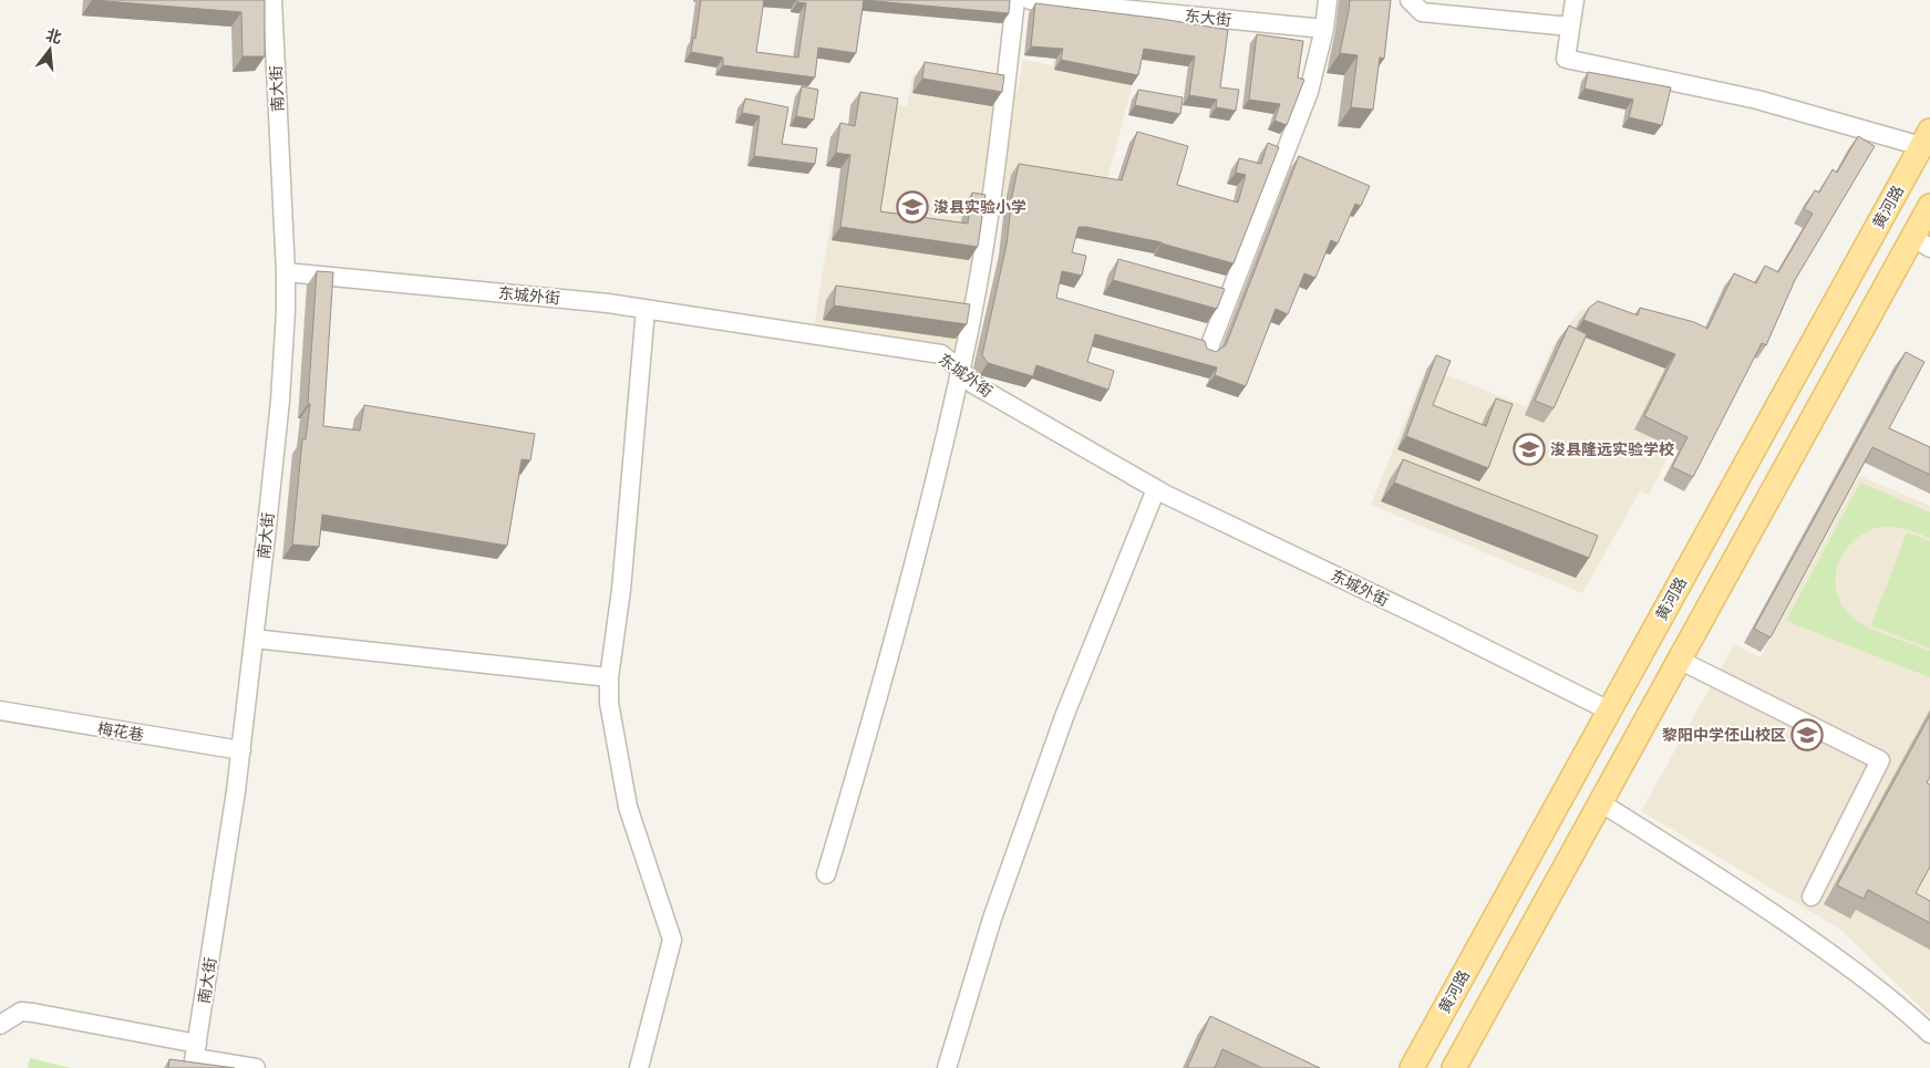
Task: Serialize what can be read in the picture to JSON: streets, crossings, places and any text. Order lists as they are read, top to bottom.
{
  "streets": {
    "main road": ["黄河路"],
    "street": [
      "东大街",
      "南大街",
      "东城外街",
      "梅花巷"
    ]
  },
  "crossings": [
    ["南大街", "东城外街"],
    ["南大街", "梅花巷"],
    ["黄河路", "东城外街"]
  ],
  "places": {
    "school or university": ["浚县实验小学", "浚县隆远实验学校", "黎阳中学伾山校区"]
  },
  "north": "top"
}
